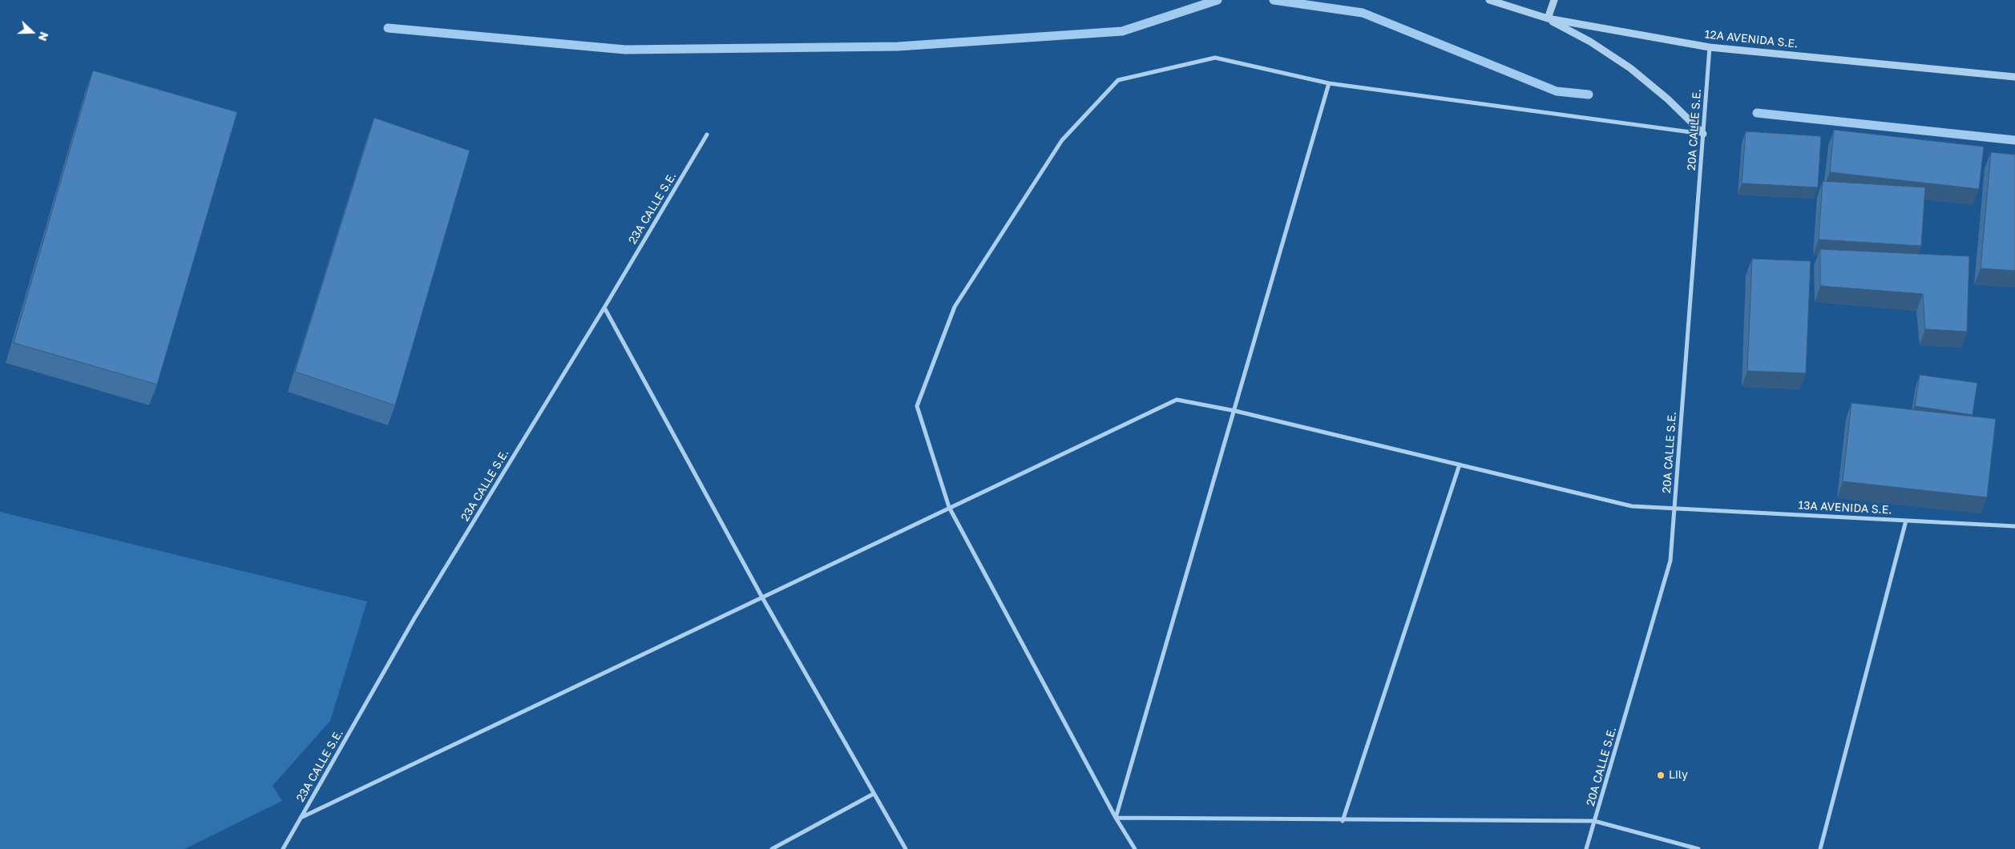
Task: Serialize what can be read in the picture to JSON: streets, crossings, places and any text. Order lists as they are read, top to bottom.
{
  "streets": {
    "street": [
      "12A AVENIDA S.E.",
      "20A CALLE S.E.",
      "23A CALLE S.E.",
      "13A AVENIDA S.E."
    ]
  },
  "crossings": [
    ["12A AVENIDA S.E.", "20A CALLE S.E."],
    ["20A CALLE S.E.", "13A AVENIDA S.E."],
    ["23A CALLE S.E.", "13A AVENIDA S.E."]
  ],
  "places": ["Lily"],
  "north": "right"
}
